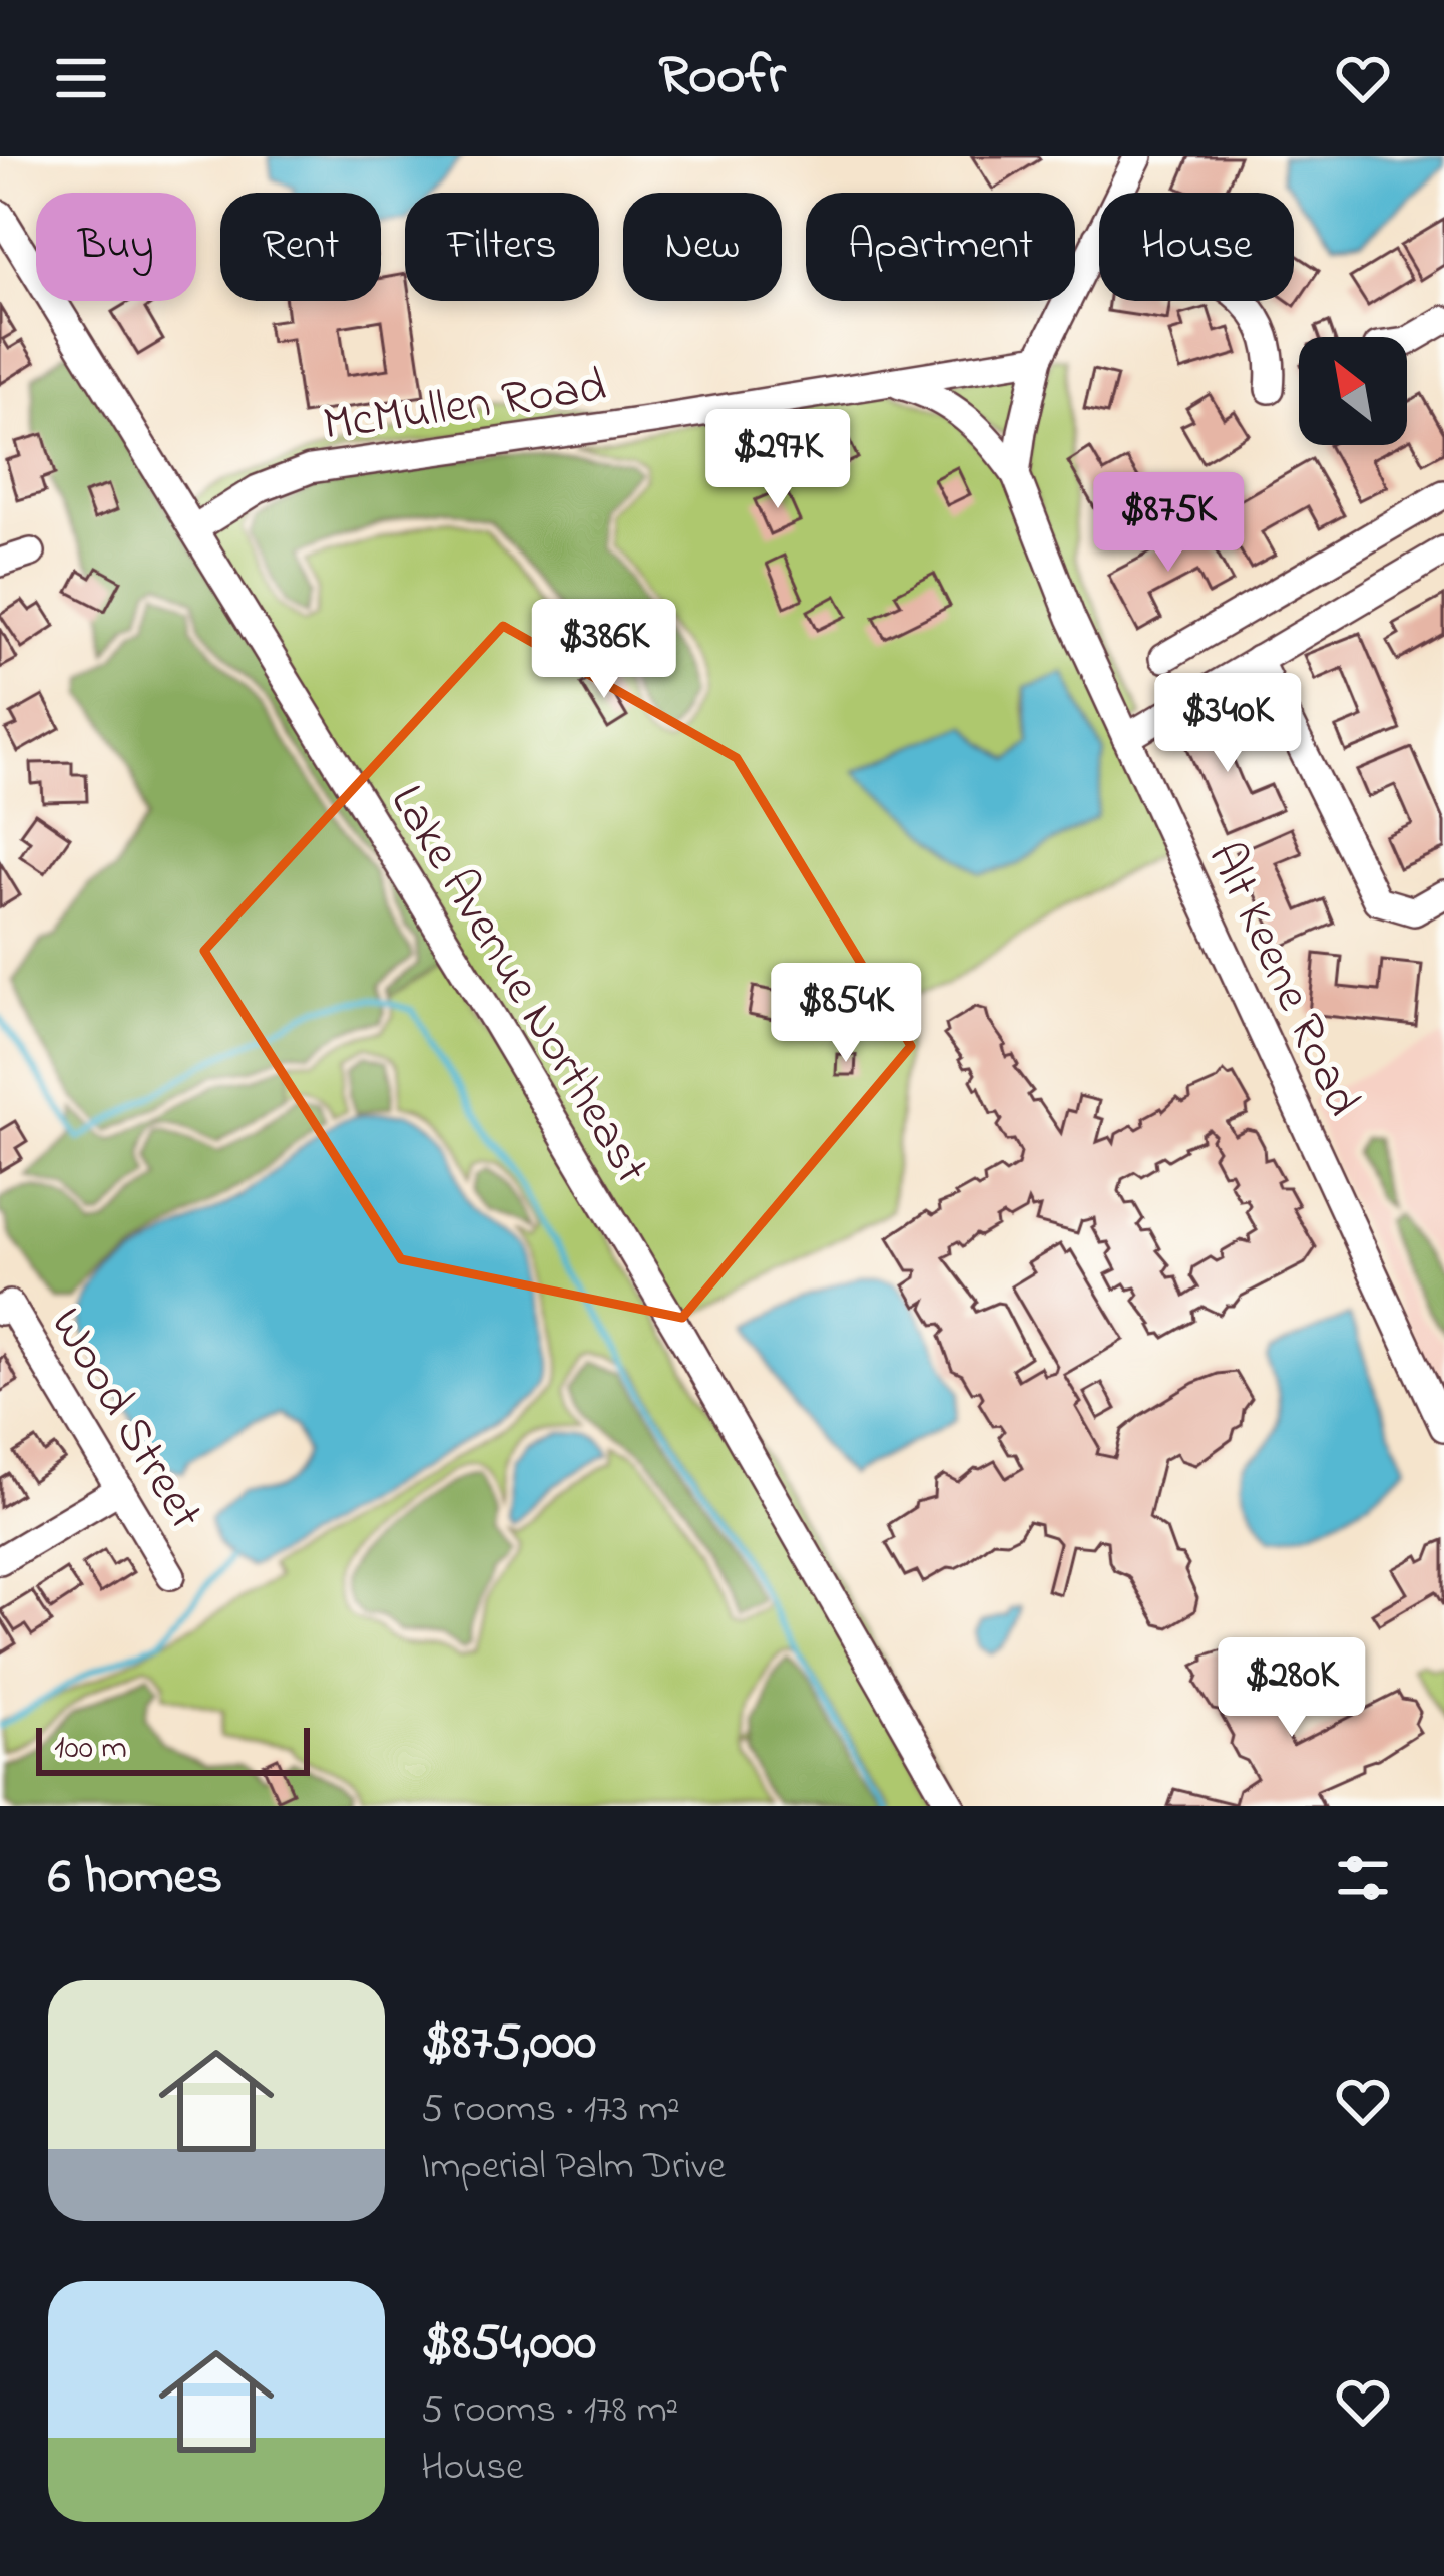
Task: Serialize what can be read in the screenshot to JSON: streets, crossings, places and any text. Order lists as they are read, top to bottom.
{
  "streets": {
    "street": [
      "McMullen Road",
      "Alt Keene Road",
      "Lake Avenue Northeast",
      "Wood Street"
    ]
  },
  "crossings": [
    ["McMullen Road", "Alt Keene Road"],
    ["McMullen Road", "Lake Avenue Northeast"]
  ],
  "scale_bar": "100 m",
  "north": "top left",
  "page": {
    "header": "Roofr",
    "chip": [
      "Buy",
      "Rent",
      "Filters",
      "New",
      "Apartment",
      "House"
    ],
    "price": [
      "$297K",
      "$875K",
      "$386K",
      "$340K",
      "$854K",
      "$280K"
    ],
    "scale": "100 m",
    "heading": "6 homes",
    "list": [
      {
        "name": "$875,000",
        "note": "5 rooms · 173 m² · Imperial Palm Drive"
      },
      {
        "name": "$854,000",
        "note": "5 rooms · 178 m² · House"
      }
    ]
  }
}
